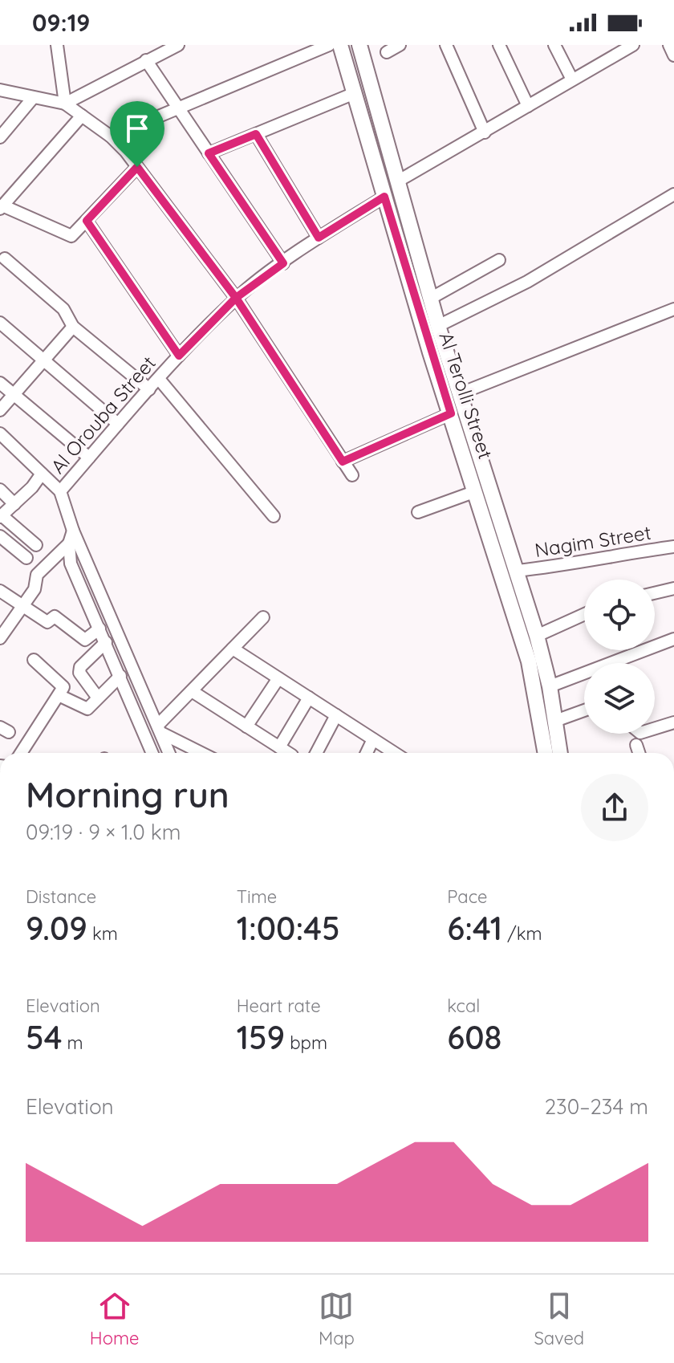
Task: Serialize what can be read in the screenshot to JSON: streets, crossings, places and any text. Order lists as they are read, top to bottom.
{
  "streets": {
    "street": ["Al Terolli Street", "Al Orouba Street", "Nagim Street"]
  },
  "crossings": [
    ["Al Terolli Street", "Al Orouba Street"],
    ["Al Terolli Street", "Nagim Street"]
  ],
  "page": {
    "status": "09:19",
    "heading": ["Morning run", "09:19 · 9 × 1.0 km"],
    "stats": [
      ["Distance", "9.09 km"],
      ["Time", "1:00:45"],
      ["Pace", "6:41 /km"],
      ["Elevation", "54 m"],
      ["Heart rate", "159 bpm"],
      ["kcal", "608"]
    ],
    "chart": ["Elevation", "230–234 m"],
    "tabs": ["Home", "Map", "Saved"]
  }
}
